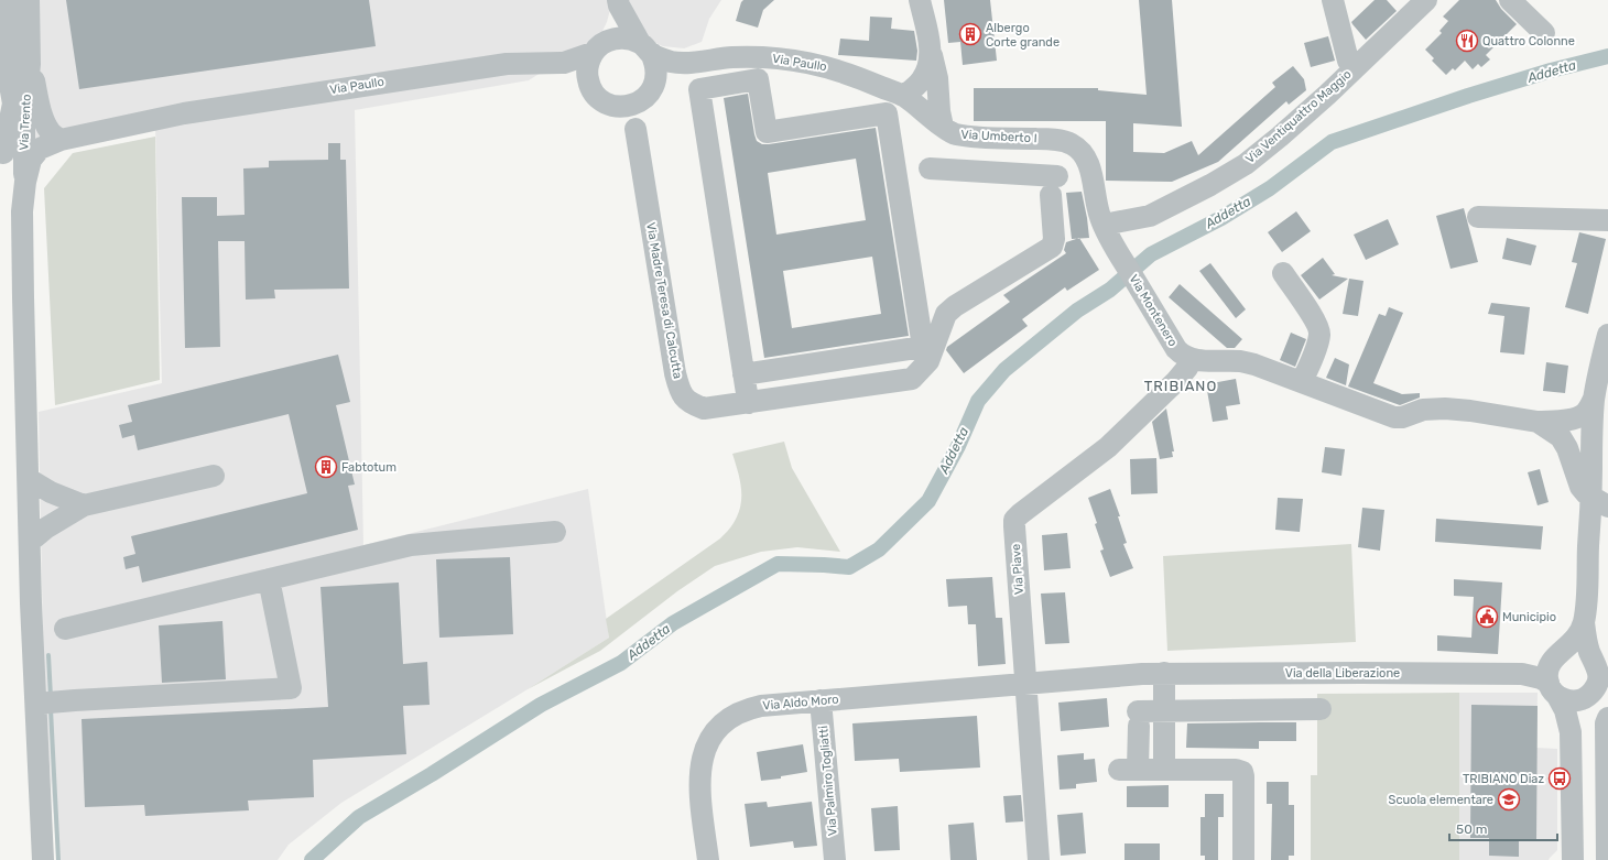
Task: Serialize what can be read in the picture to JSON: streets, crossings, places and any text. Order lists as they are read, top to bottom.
{
  "streets": {
    "street": [
      "Via Paullo",
      "Via Ventiquattro Maggio",
      "Via Trento",
      "Via Umberto I",
      "Via Madre Teresa di Calcutta",
      "Via Montenero",
      "Via Piave",
      "Via della Liberazione",
      "Via Aldo Moro",
      "Via Palmiro Togliatti"
    ]
  },
  "crossings": [
    ["Via Paullo", "Via Trento"],
    ["Via Paullo", "Via Umberto I"],
    ["Via Paullo", "Via Madre Teresa di Calcutta"],
    ["Via Ventiquattro Maggio", "Via Montenero"],
    ["Via Umberto I", "Via Montenero"],
    ["Via Montenero", "Via Piave"],
    ["Via Piave", "Via della Liberazione"],
    ["Via Piave", "Via Aldo Moro"],
    ["Via della Liberazione", "Via Aldo Moro"],
    ["Via Aldo Moro", "Via Palmiro Togliatti"]
  ],
  "districts": ["TRIBIANO"],
  "water": ["Addetta"],
  "places": {
    "building": ["Albergo Corte grande", "Fabtotum"],
    "restaurant": ["Quattro Colonne"],
    "public building": ["Municipio"],
    "bus stop": ["TRIBIANO Diaz"],
    "school or university": ["Scuola elementare"]
  },
  "scale_bar": "50 m"
}
